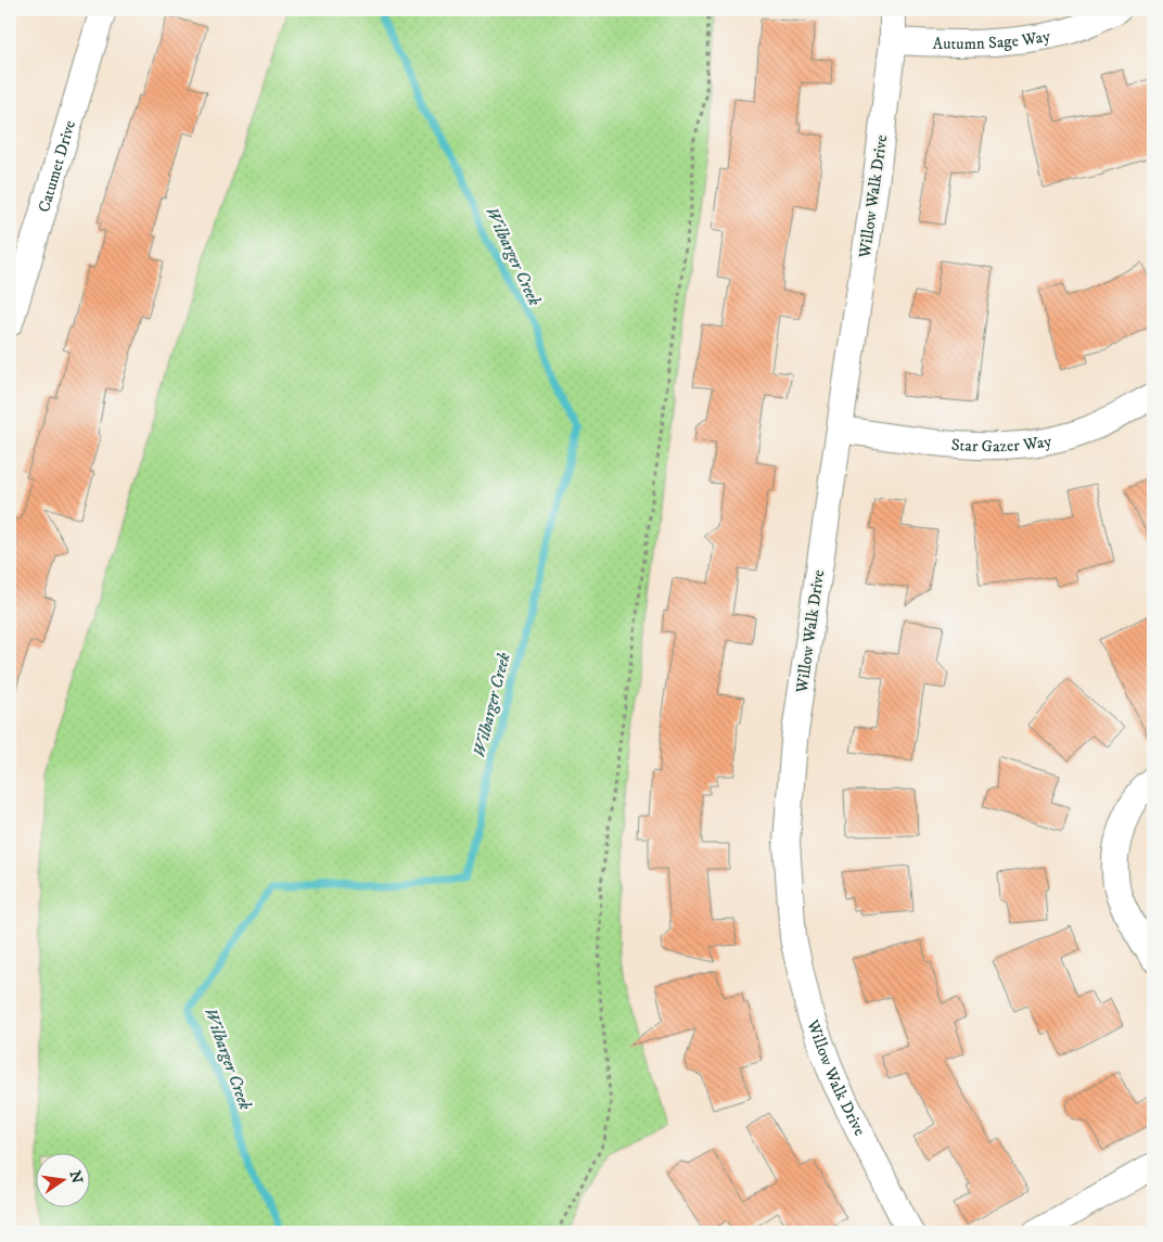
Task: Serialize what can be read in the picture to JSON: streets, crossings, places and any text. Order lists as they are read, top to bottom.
{
  "streets": {
    "street": [
      "Autumn Sage Way",
      "Catumet Drive",
      "Willow Walk Drive",
      "Star Gazer Way"
    ]
  },
  "crossings": [
    ["Autumn Sage Way", "Willow Walk Drive"],
    ["Willow Walk Drive", "Star Gazer Way"]
  ],
  "water": ["Wilbarger Creek"],
  "north": "right"
}
